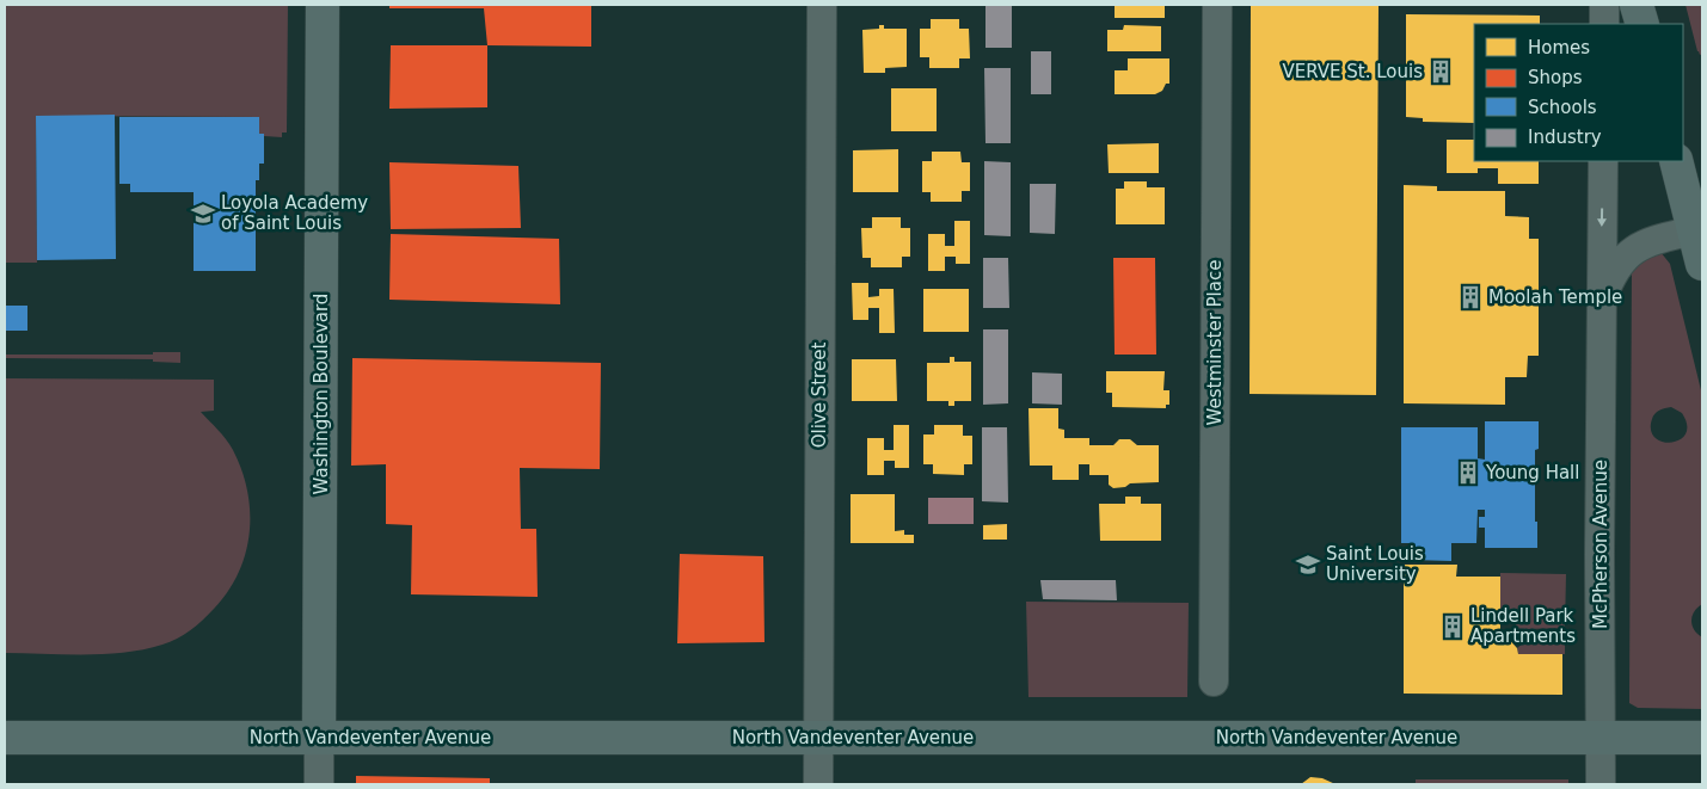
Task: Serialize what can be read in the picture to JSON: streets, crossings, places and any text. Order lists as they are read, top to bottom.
{
  "streets": {
    "main road": ["Washington Boulevard", "North Vandeventer Avenue"],
    "street": ["Westminster Place", "Olive Street", "McPherson Avenue"]
  },
  "crossings": [
    ["Washington Boulevard", "North Vandeventer Avenue"],
    ["Olive Street", "North Vandeventer Avenue"],
    ["McPherson Avenue", "North Vandeventer Avenue"]
  ],
  "places": {
    "building": [
      "VERVE St. Louis",
      "Moolah Temple",
      "Young Hall",
      "Lindell Park Apartments"
    ],
    "school or university": ["Loyola Academy of Saint Louis", "Saint Louis University"]
  },
  "legend": [
    "Homes",
    "Shops",
    "Schools",
    "Industry"
  ]
}
